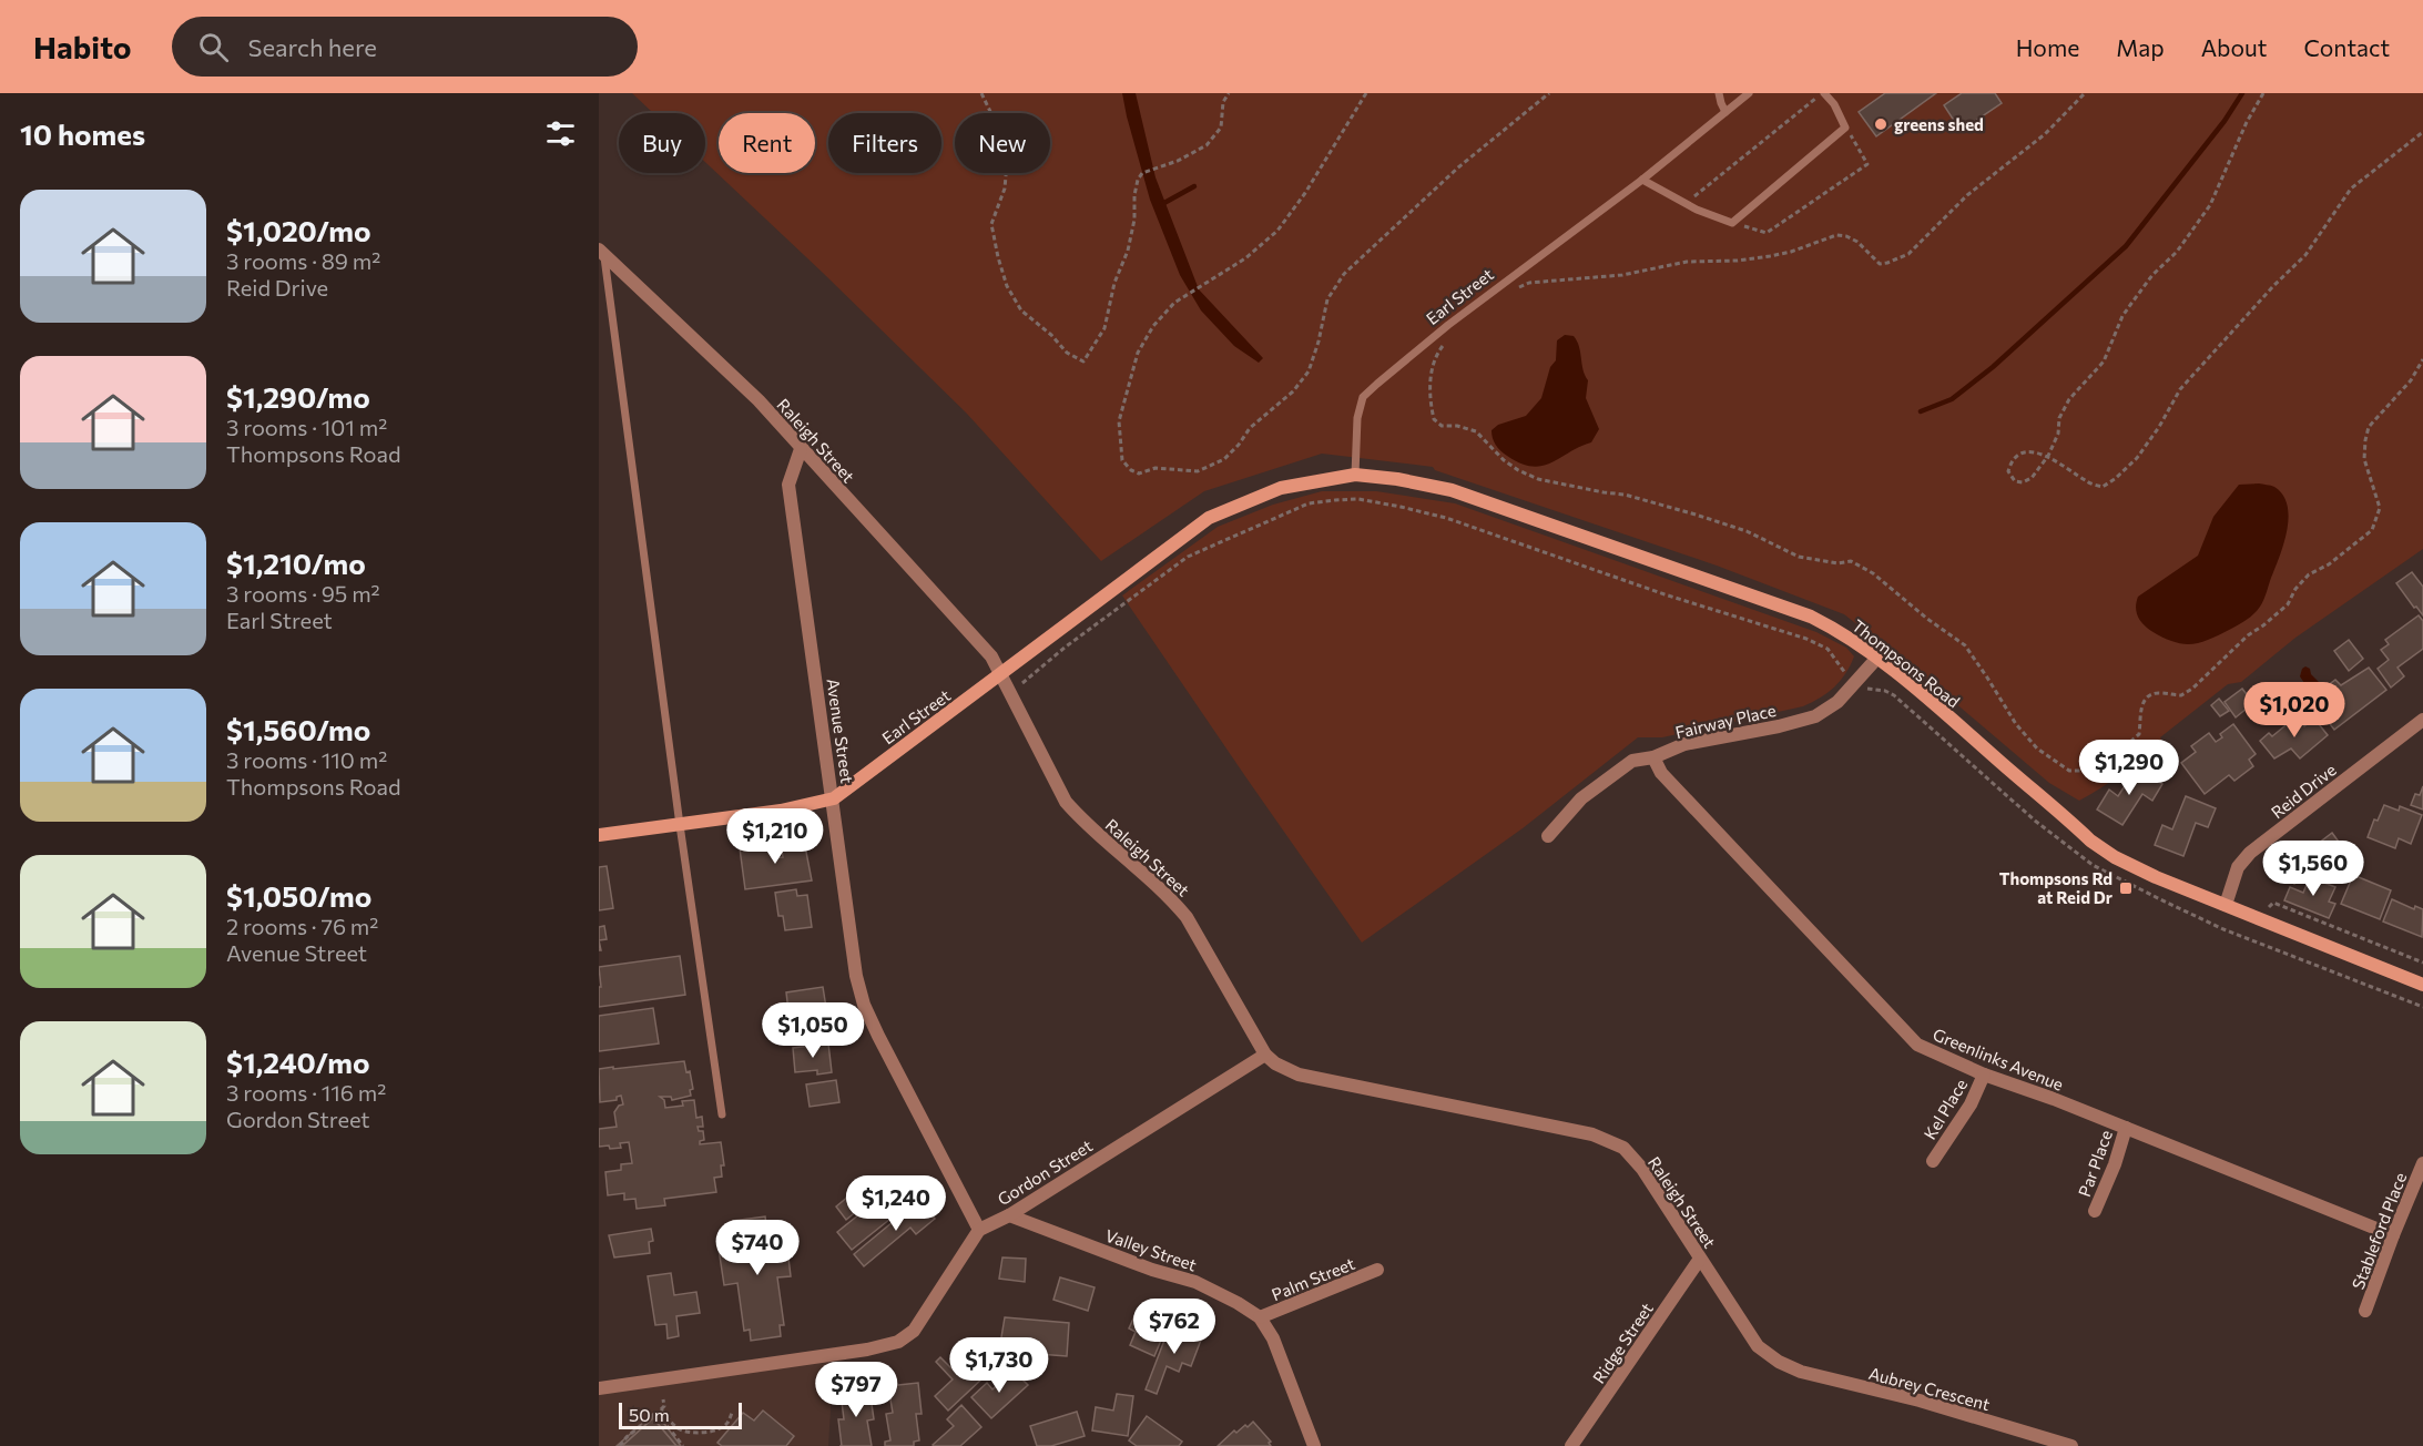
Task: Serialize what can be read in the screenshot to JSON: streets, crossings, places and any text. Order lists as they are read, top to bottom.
{
  "streets": {
    "street": [
      "Earl Street",
      "Raleigh Street",
      "Thompsons Road",
      "Fairway Place",
      "Avenue Street",
      "Reid Drive",
      "Greenlinks Avenue",
      "Kel Place",
      "Par Place",
      "Gordon Street",
      "Stableford Place",
      "Valley Street",
      "Palm Street",
      "Ridge Street",
      "Aubrey Crescent"
    ]
  },
  "crossings": [
    ["Earl Street", "Raleigh Street"],
    ["Earl Street", "Thompsons Road"],
    ["Earl Street", "Avenue Street"],
    ["Raleigh Street", "Avenue Street"],
    ["Raleigh Street", "Gordon Street"],
    ["Raleigh Street", "Ridge Street"],
    ["Raleigh Street", "Aubrey Crescent"],
    ["Thompsons Road", "Fairway Place"],
    ["Thompsons Road", "Reid Drive"],
    ["Fairway Place", "Greenlinks Avenue"],
    ["Avenue Street", "Gordon Street"],
    ["Greenlinks Avenue", "Kel Place"],
    ["Greenlinks Avenue", "Par Place"],
    ["Greenlinks Avenue", "Stableford Place"],
    ["Gordon Street", "Valley Street"],
    ["Valley Street", "Palm Street"]
  ],
  "places": {
    "other": ["greens shed"],
    "transit": ["Thompsons Rd at Reid Dr"]
  },
  "scale_bar": "50 m",
  "page": {
    "header": "Habito",
    "search": "Search here",
    "nav": [
      "Home",
      "Map",
      "About",
      "Contact"
    ],
    "heading": "10 homes",
    "chip": [
      "Buy",
      "Rent",
      "Filters",
      "New"
    ],
    "list": [
      {
        "name": "$1,020/mo",
        "note": "3 rooms · 89 m² · Reid Drive"
      },
      {
        "name": "$1,290/mo",
        "note": "3 rooms · 101 m² · Thompsons Road"
      },
      {
        "name": "$1,210/mo",
        "note": "3 rooms · 95 m² · Earl Street"
      },
      {
        "name": "$1,560/mo",
        "note": "3 rooms · 110 m² · Thompsons Road"
      },
      {
        "name": "$1,050/mo",
        "note": "2 rooms · 76 m² · Avenue Street"
      },
      {
        "name": "$1,240/mo",
        "note": "3 rooms · 116 m² · Gordon Street"
      }
    ],
    "price": [
      "$1,020",
      "$1,290",
      "$1,210",
      "$1,560",
      "$1,050",
      "$1,240",
      "$740",
      "$762",
      "$1,730",
      "$797"
    ],
    "scale": "50 m"
  }
}
